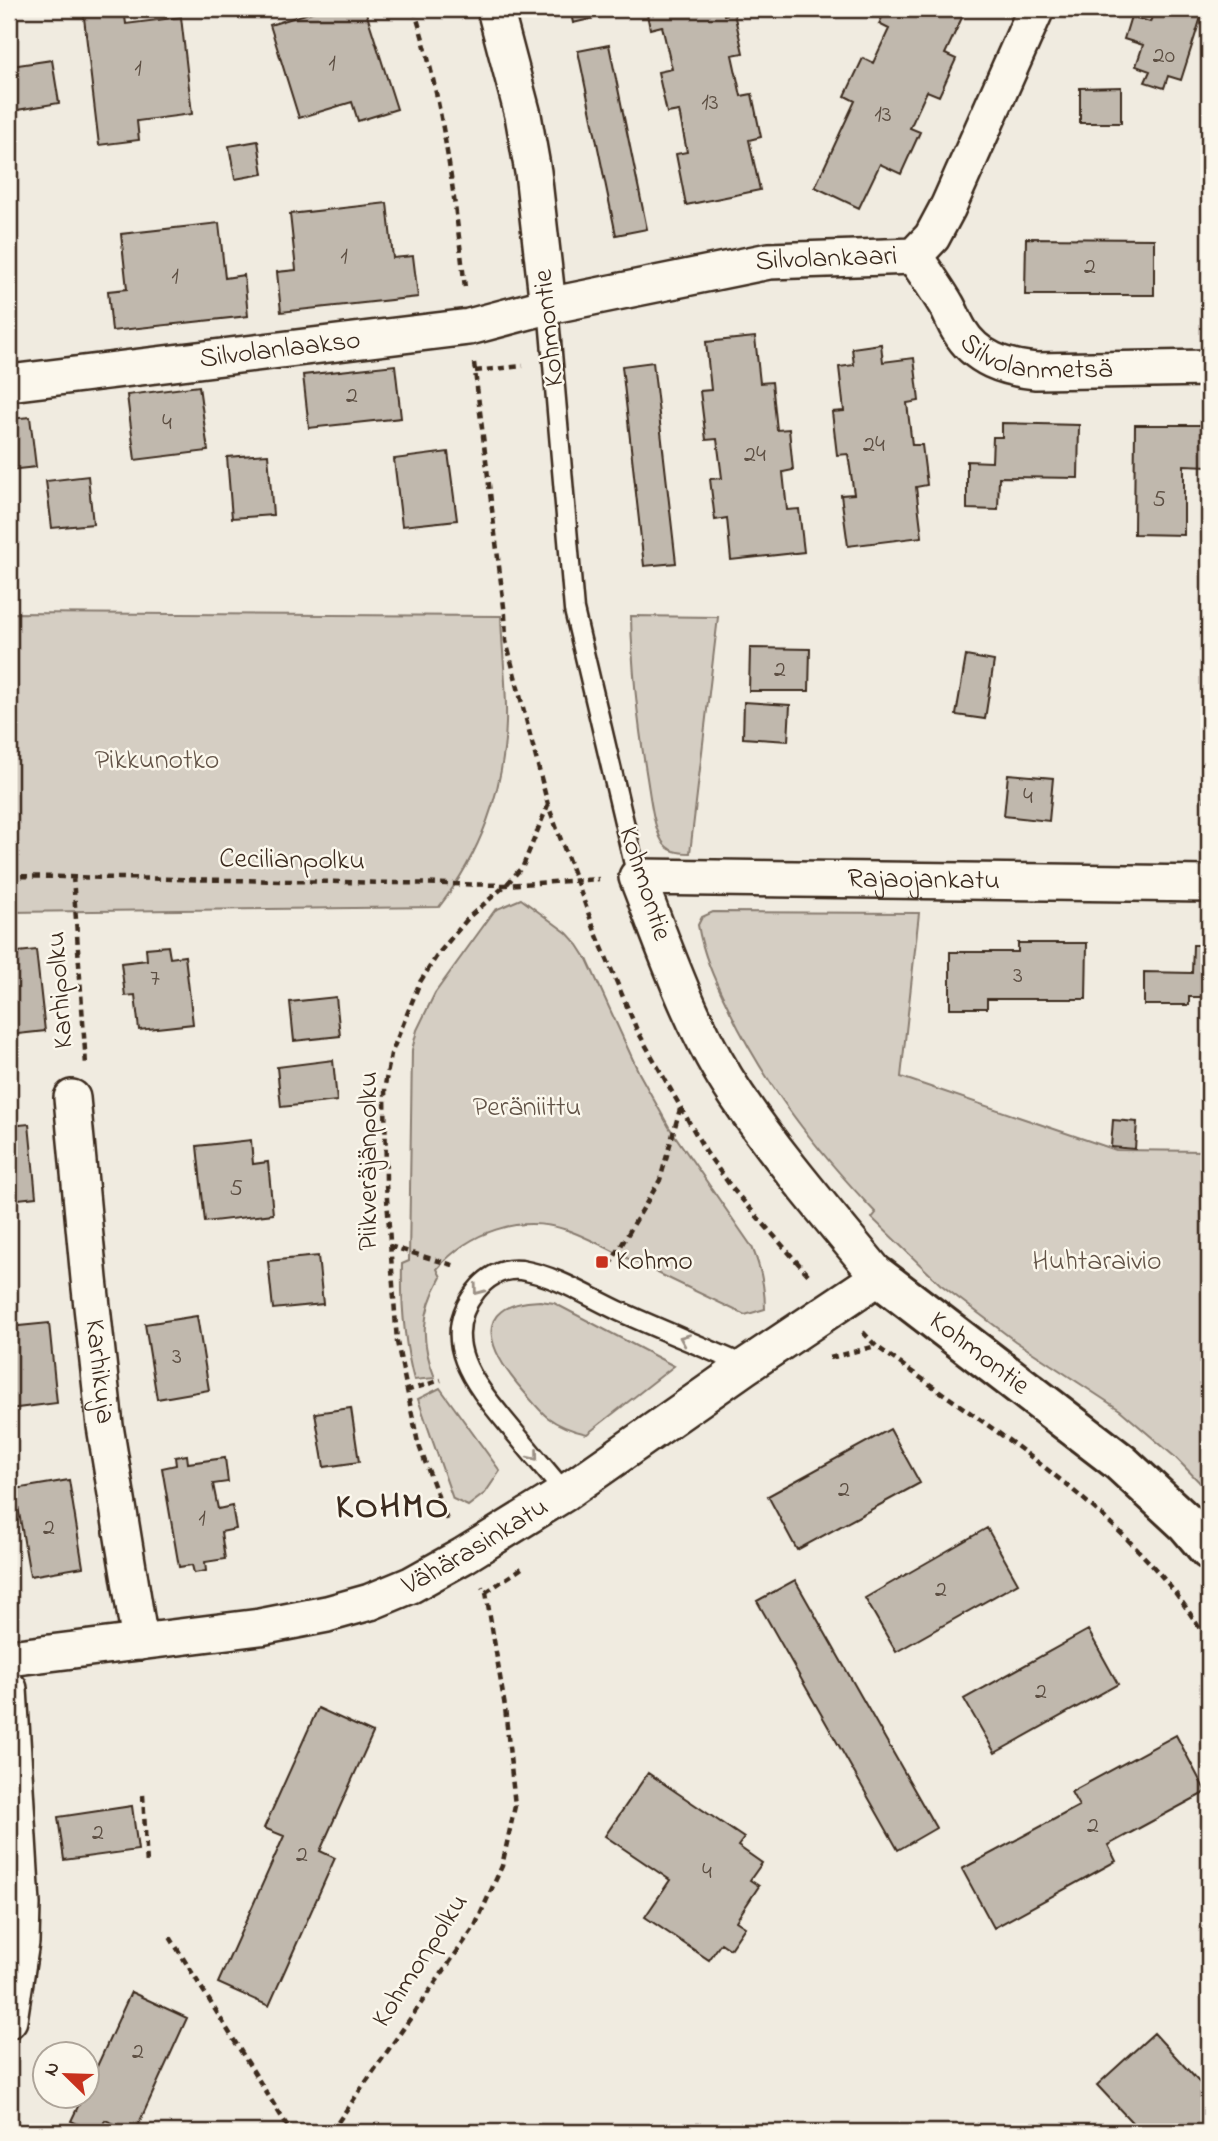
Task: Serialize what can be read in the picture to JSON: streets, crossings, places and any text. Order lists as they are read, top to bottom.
{
  "streets": {
    "street": [
      "Silvolankaari",
      "Kohmontie",
      "Silvolanmetsä",
      "Silvolanlaakso",
      "Rajaojankatu",
      "Karhikuja",
      "Vähärasinkatu"
    ],
    "path": [
      "Cecilianpolku",
      "Karhipolku",
      "Piikveräjänpolku",
      "Kohmonpolku"
    ]
  },
  "crossings": [
    ["Silvolankaari", "Kohmontie"],
    ["Silvolankaari", "Silvolanmetsä"],
    ["Silvolankaari", "Silvolanlaakso"],
    ["Kohmontie", "Silvolanlaakso"],
    ["Kohmontie", "Rajaojankatu"],
    ["Kohmontie", "Vähärasinkatu"],
    ["Cecilianpolku", "Karhipolku"],
    ["Cecilianpolku", "Piikveräjänpolku"],
    ["Karhipolku", "Karhikuja"],
    ["Piikveräjänpolku", "Vähärasinkatu"],
    ["Piikveräjänpolku", "Kohmonpolku"],
    ["Karhikuja", "Vähärasinkatu"],
    ["Vähärasinkatu", "Kohmonpolku"]
  ],
  "districts": ["KOHMO"],
  "parks": ["Pikkunotko", "Peräniittu", "Huhtaraivio"],
  "places": {
    "transit": ["Kohmo"]
  },
  "house_numbers": [
    "20",
    "1",
    "1",
    "13",
    "13",
    "1",
    "2",
    "1",
    "2",
    "4",
    "24",
    "24",
    "5",
    "2",
    "4",
    "3",
    "7",
    "5",
    "3",
    "2",
    "1",
    "2",
    "2",
    "2",
    "2",
    "2",
    "2",
    "4",
    "2"
  ],
  "north": "top left"
}
